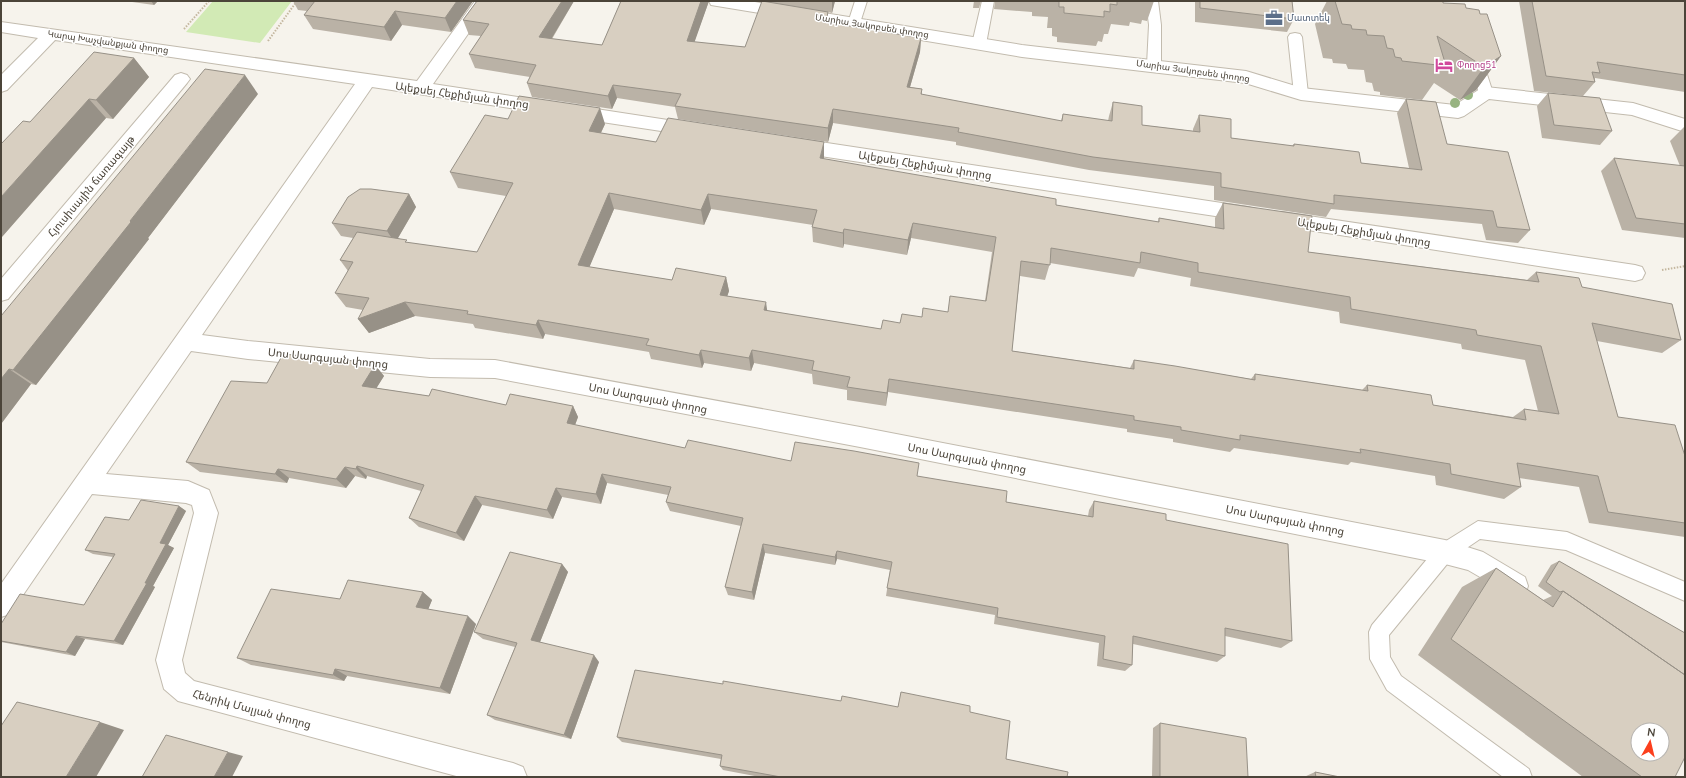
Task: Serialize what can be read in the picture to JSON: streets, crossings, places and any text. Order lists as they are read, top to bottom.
{
  "streets": {
    "street": [
      "Մարիա Յակոբսեն փողոց",
      "Կարպ Խաչվանքյան փողոց",
      "Ալեքսեյ Հեքիմյան փողոց",
      "Հյուսիսային ճառագայթ",
      "Սոս Սարգսյան փողոց",
      "Հենրիկ Մալյան փողոց"
    ]
  },
  "crossings": [
    ["Կարպ Խաչվանքյան փողոց", "Ալեքսեյ Հեքիմյան փողոց"]
  ],
  "places": {
    "office": ["Մատտեկ"],
    "hotel": ["Փողոց51"]
  },
  "north": "top"
}
